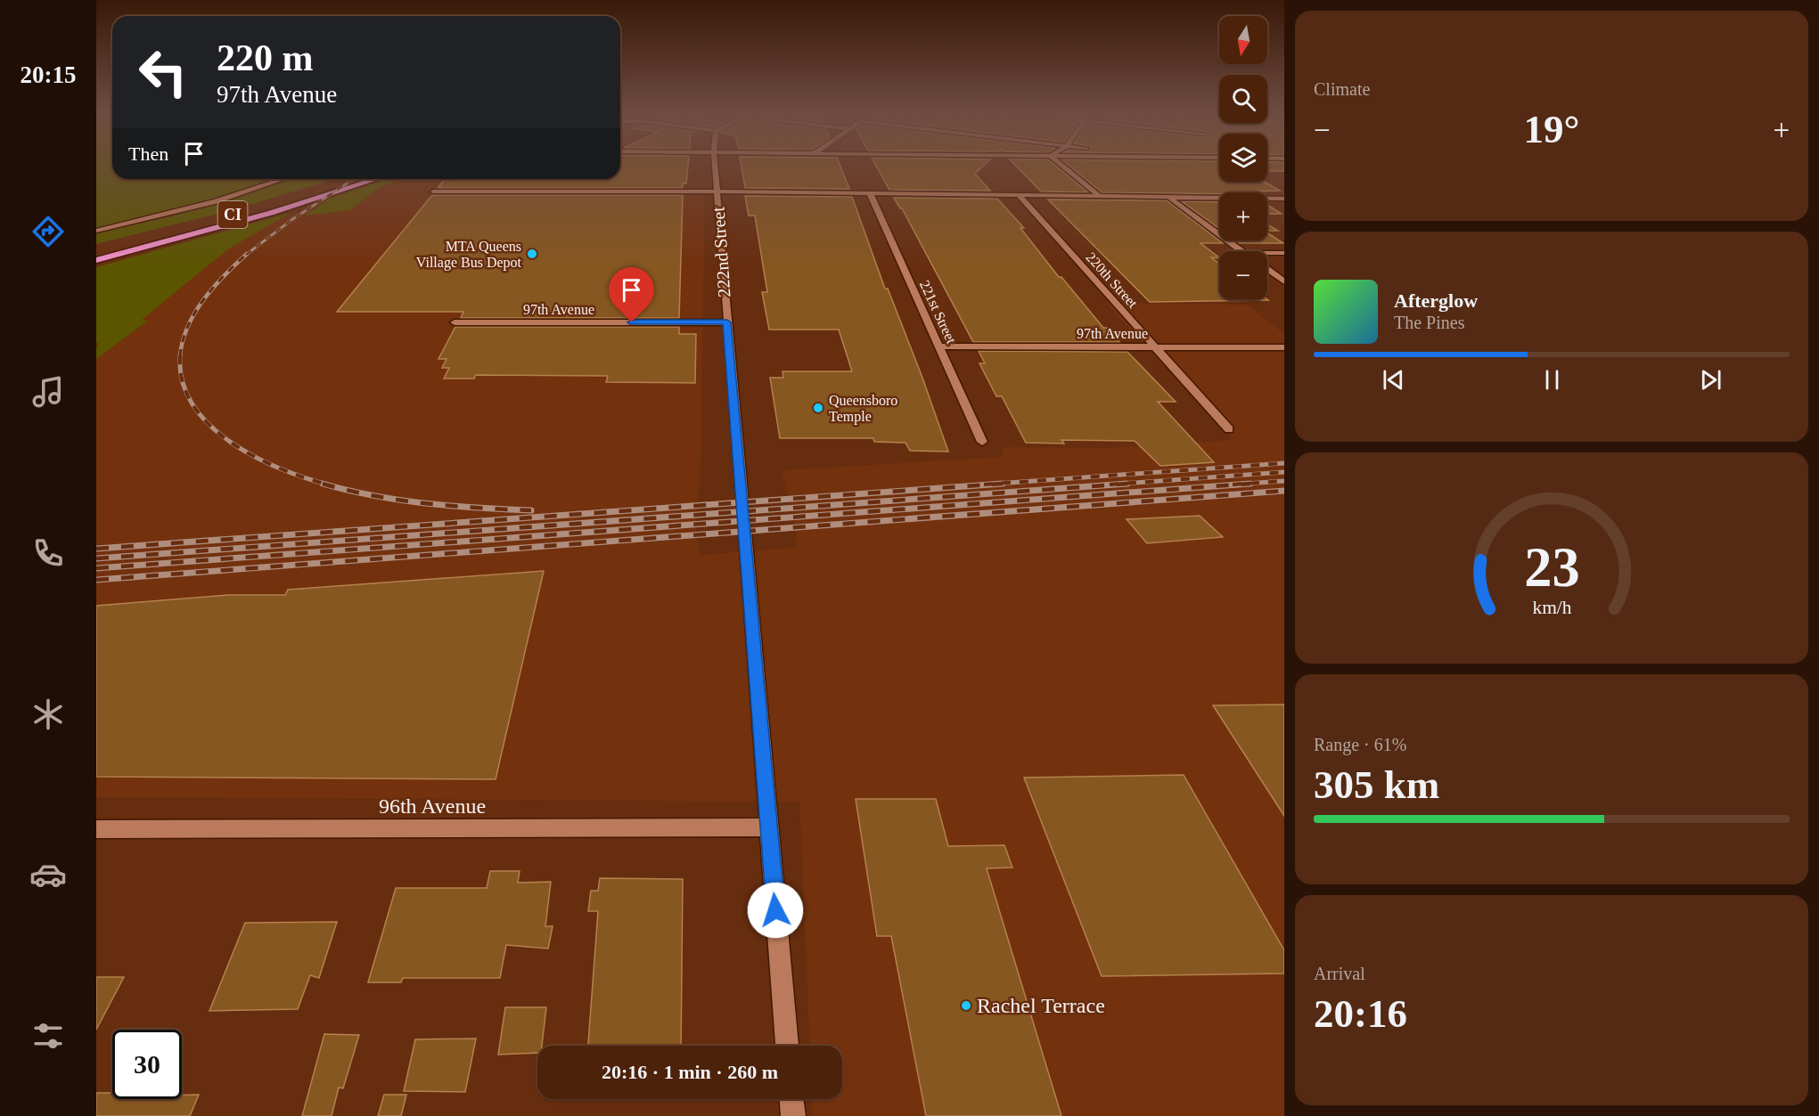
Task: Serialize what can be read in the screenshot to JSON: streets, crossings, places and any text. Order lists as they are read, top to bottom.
{
  "streets": {
    "highway": ["CI"],
    "street": [
      "222nd Street",
      "220th Street",
      "97th Avenue",
      "221st Street",
      "96th Avenue"
    ]
  },
  "crossings": [
    ["222nd Street", "97th Avenue"],
    ["222nd Street", "96th Avenue"],
    ["220th Street", "97th Avenue"],
    ["97th Avenue", "221st Street"]
  ],
  "places": ["MTA Queens Village Bus Depot", "Queensboro Temple", "Rachel Terrace"],
  "north": "bottom",
  "page": {
    "tabs": "20:15",
    "tile": [
      "Climate",
      ["Range · 61%", "305 km"],
      ["Arrival", "20:16"]
    ],
    "map_buttons": ["+", "−"],
    "turn": ["220 m", "97th Avenue"],
    "heat": ["−", "19°", "+"],
    "then": "Then",
    "song": ["Afterglow", "The Pines"],
    "limit": "30",
    "trip": "20:16 · 1 min · 260 m",
    "gauge": ["23", "km/h"]
  }
}
